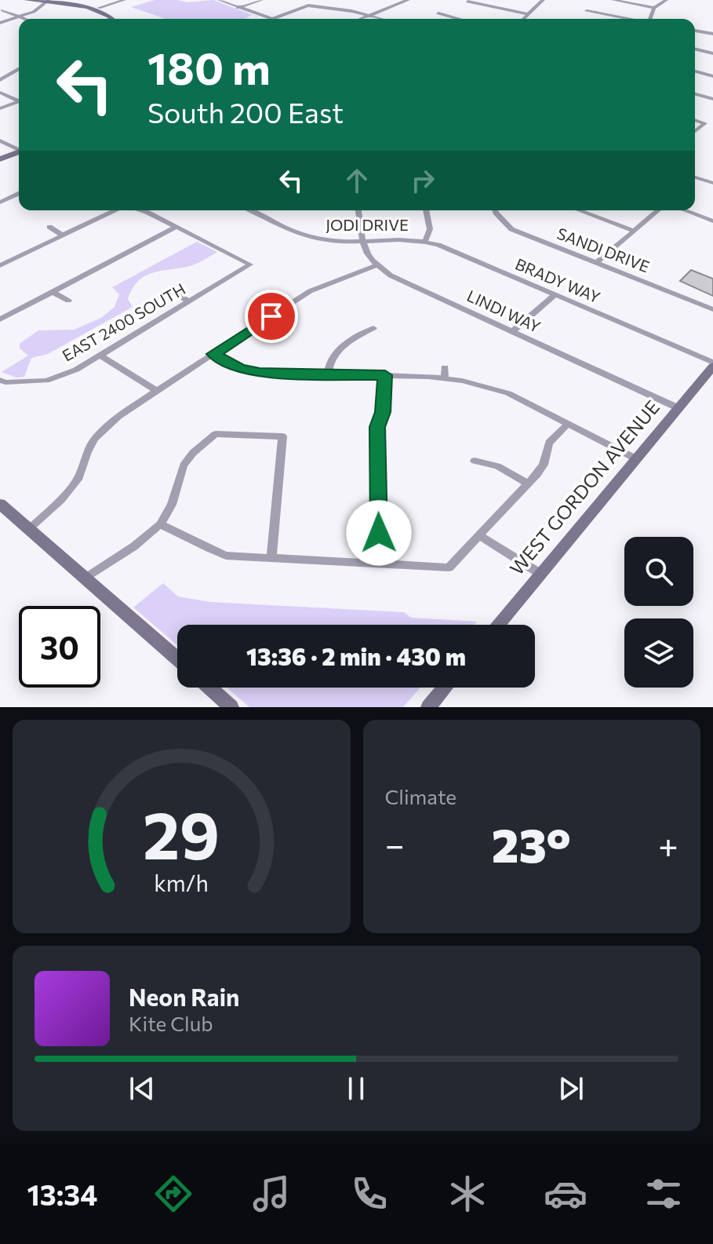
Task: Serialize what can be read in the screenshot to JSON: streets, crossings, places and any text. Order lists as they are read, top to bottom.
{
  "streets": {
    "street": [
      "JODI DRIVE",
      "SANDI DRIVE",
      "BRADY WAY",
      "LINDI WAY",
      "EAST 2400 SOUTH",
      "WEST GORDON AVENUE"
    ]
  },
  "crossings": [
    ["JODI DRIVE", "BRADY WAY"],
    ["BRADY WAY", "WEST GORDON AVENUE"],
    ["LINDI WAY", "WEST GORDON AVENUE"]
  ],
  "page": {
    "turn": ["180 m", "South 200 East"],
    "limit": "30",
    "trip": "13:36 · 2 min · 430 m",
    "tile": "Climate",
    "heat": ["−", "23°", "+"],
    "song": ["Neon Rain", "Kite Club"],
    "tabs": "13:34",
    "gauge": ["29", "km/h"]
  }
}
